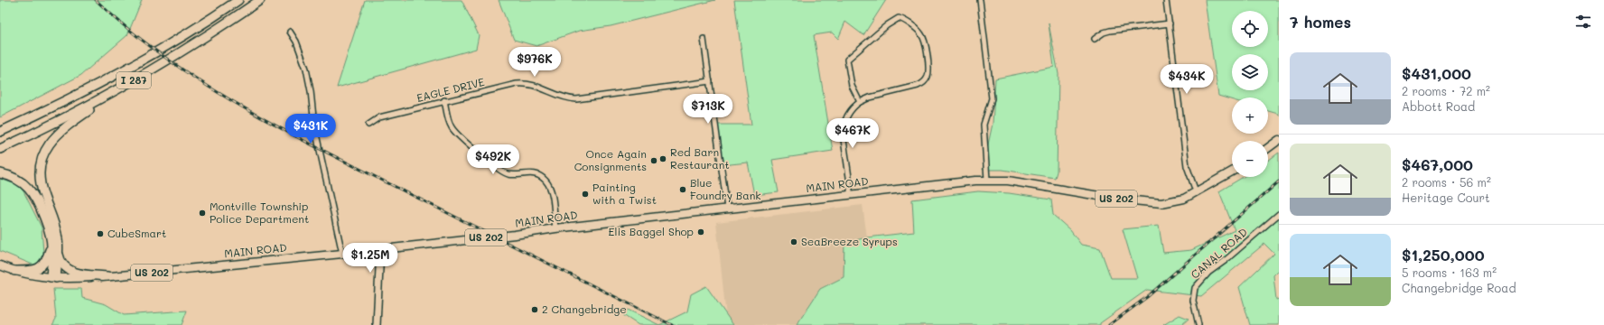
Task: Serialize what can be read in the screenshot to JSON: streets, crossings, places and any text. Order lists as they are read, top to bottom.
{
  "streets": {
    "highway": ["I 287"],
    "main road": ["MAIN ROAD", "US 202"],
    "street": ["EAGLE DRIVE", "CANAL ROAD"]
  },
  "places": [
    "Red Barn Restaurant",
    "Once Again Consignments",
    "Blue Foundry Bank",
    "Painting with a Twist",
    "Montville Township Police Department",
    "Elis Baggel Shop",
    "CubeSmart",
    "SeaBreeze Syrups",
    "2 Changebridge"
  ],
  "page": {
    "heading": "7 homes",
    "map_buttons": ["+", "−"],
    "list": [
      {
        "name": "$431,000",
        "note": "2 rooms · 72 m² · Abbott Road"
      },
      {
        "name": "$467,000",
        "note": "2 rooms · 56 m² · Heritage Court"
      },
      {
        "name": "$1,250,000",
        "note": "5 rooms · 163 m² · Changebridge Road"
      }
    ],
    "price": [
      "$976K",
      "$434K",
      "$713K",
      "$431K",
      "$467K",
      "$492K",
      "$1.25M"
    ]
  }
}
